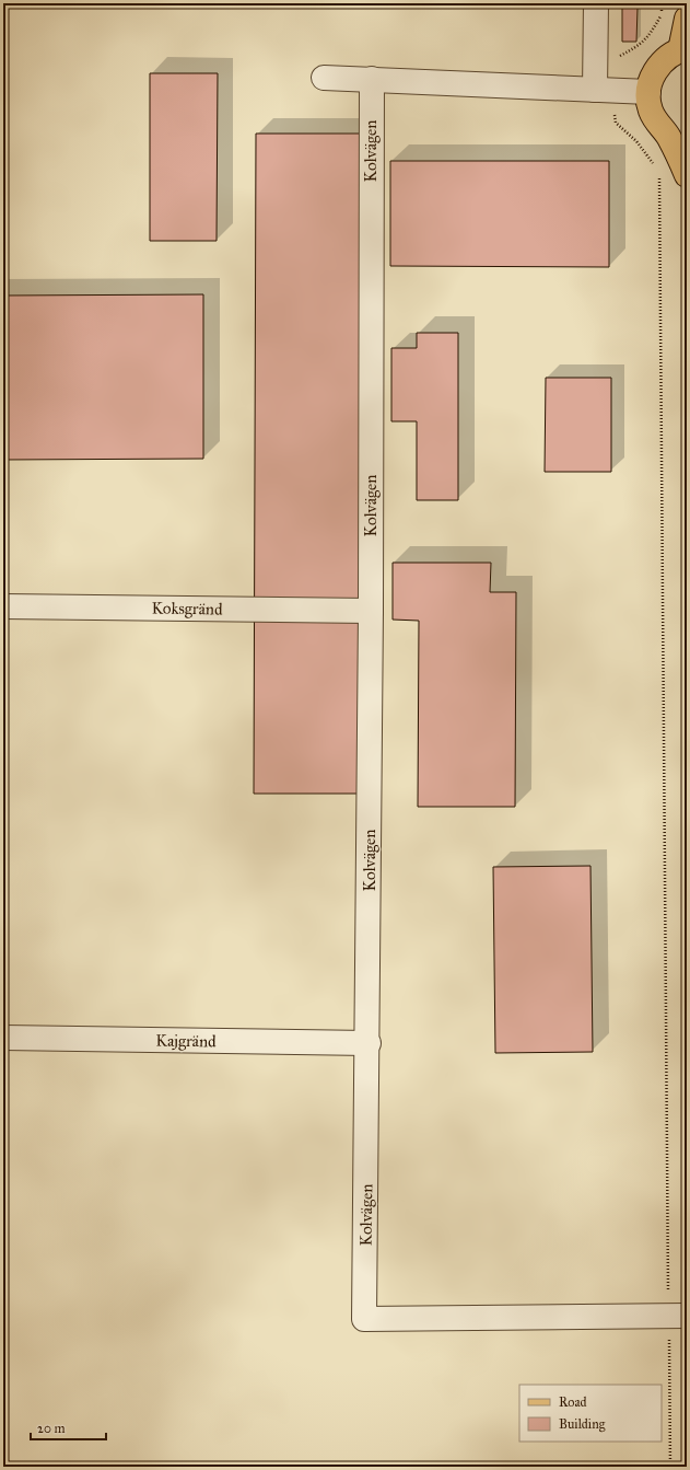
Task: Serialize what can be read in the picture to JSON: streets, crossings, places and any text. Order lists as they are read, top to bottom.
{
  "streets": {
    "street": ["Kolvägen", "Koksgränd", "Kajgränd"]
  },
  "crossings": [
    ["Kolvägen", "Koksgränd"],
    ["Kolvägen", "Kajgränd"]
  ],
  "legend": ["Road", "Building"],
  "scale_bar": "20 m"
}
